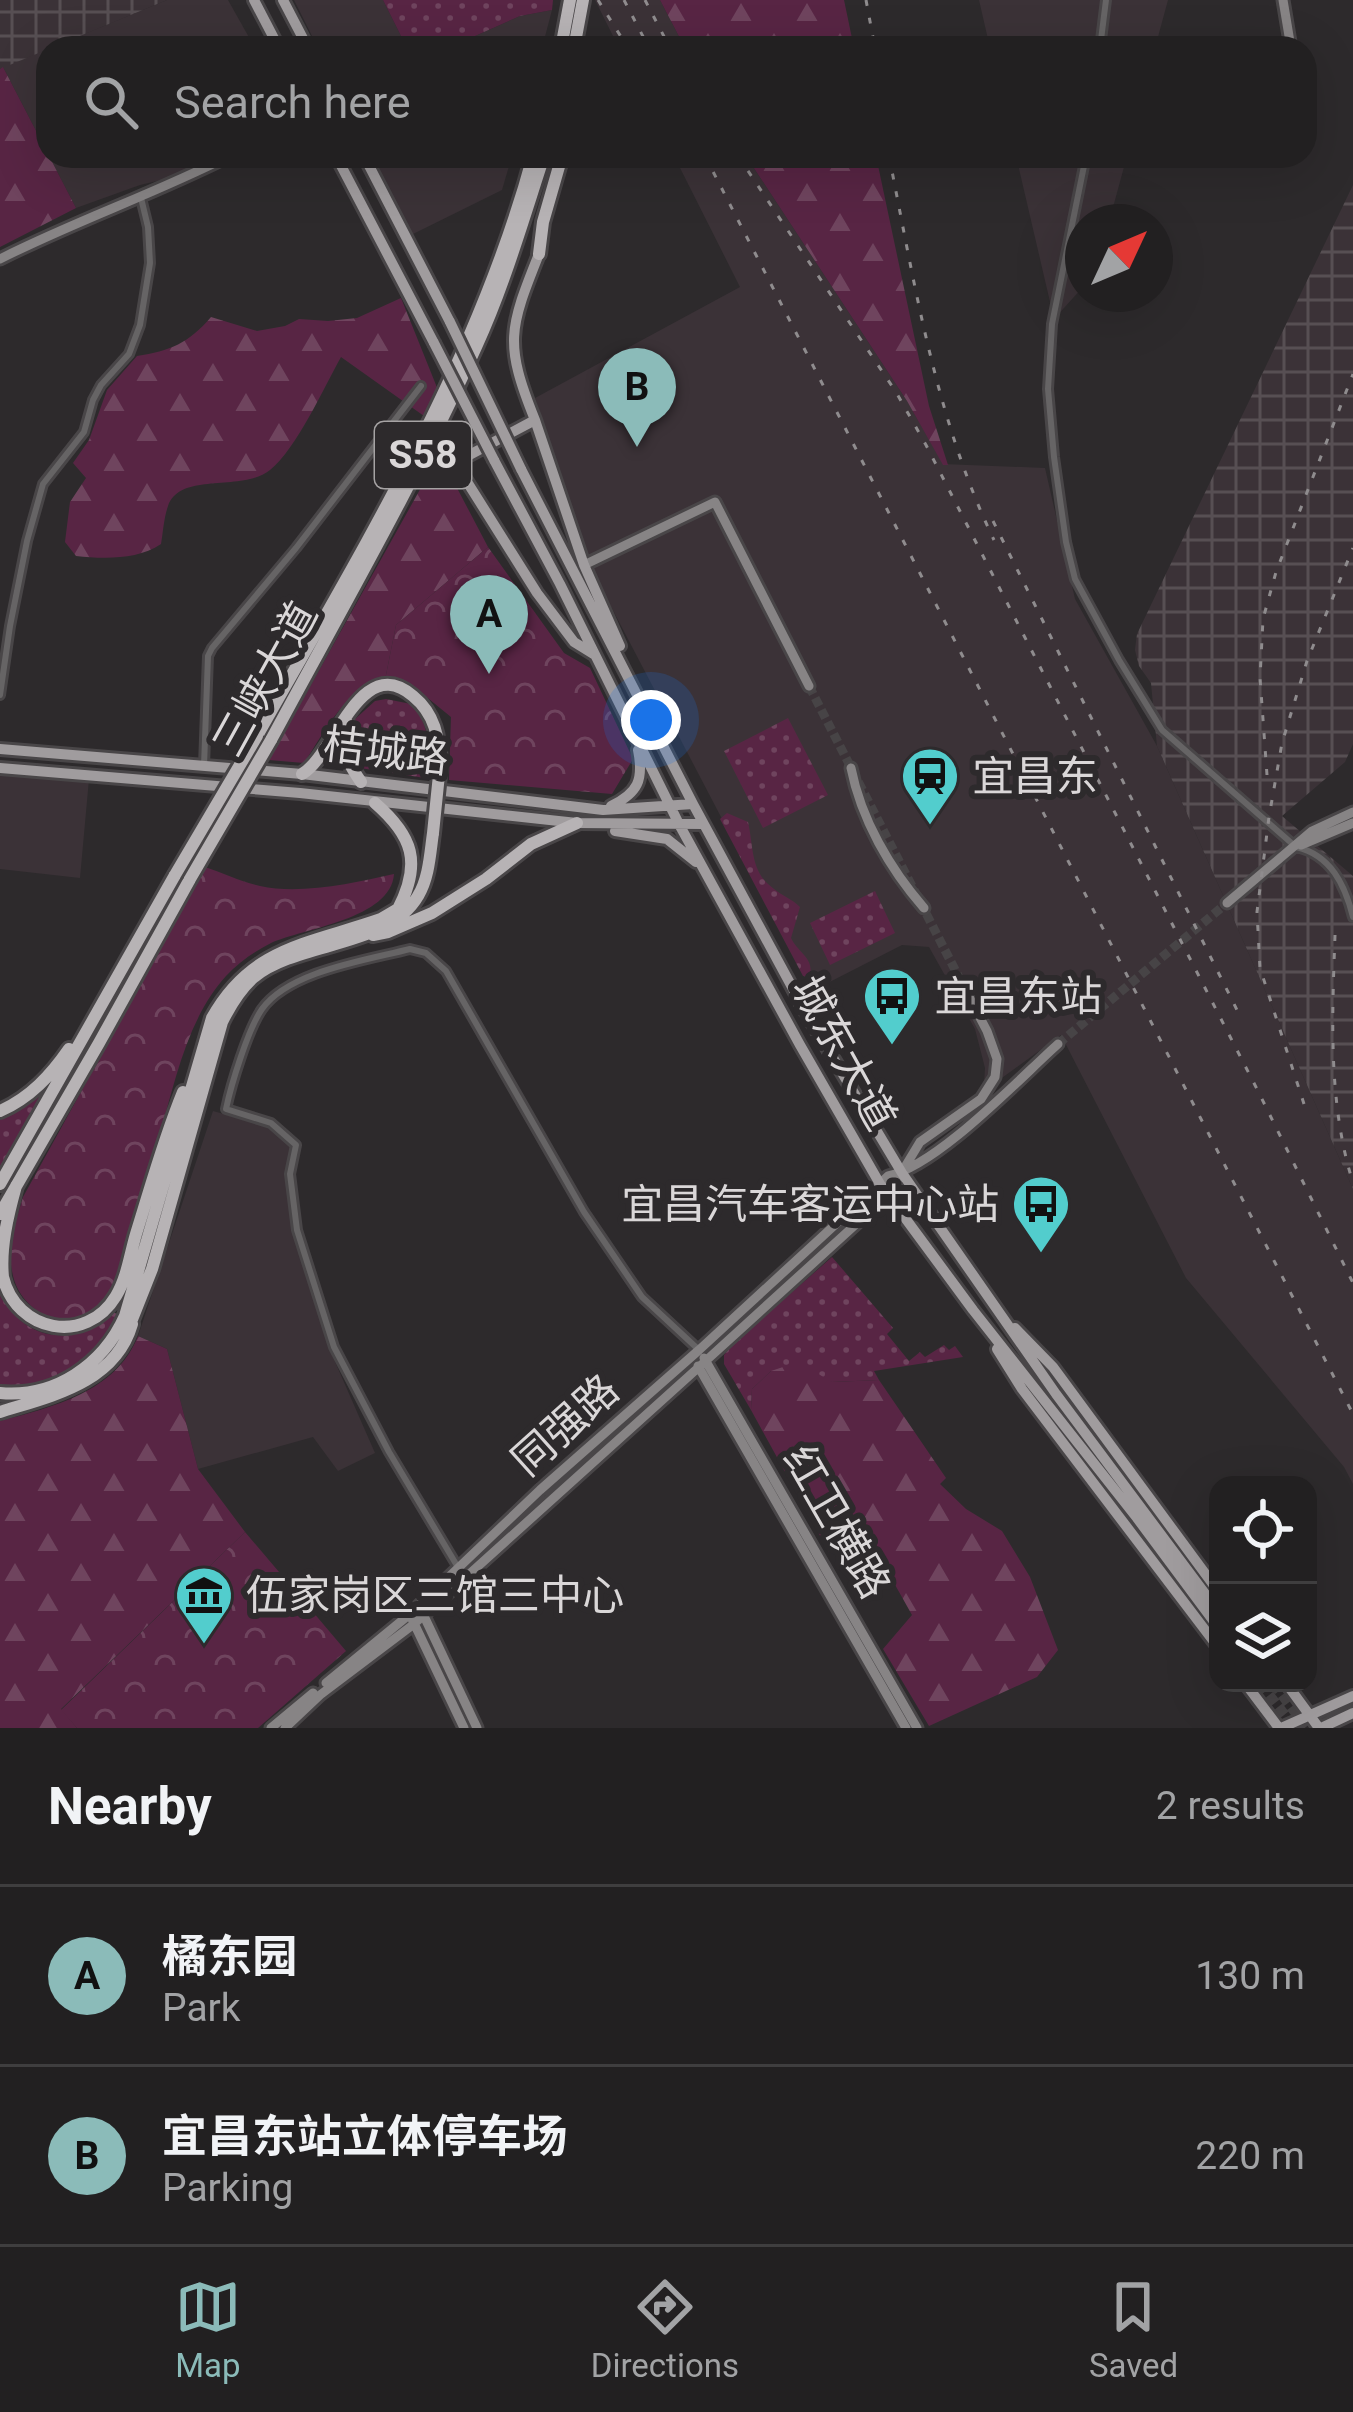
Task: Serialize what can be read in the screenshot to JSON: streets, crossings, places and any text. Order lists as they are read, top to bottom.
{
  "streets": {
    "highway": ["S58", "三峡大道"],
    "main road": ["桔城路", "城东大道"],
    "street": ["同强路", "红卫横路"]
  },
  "crossings": [
    ["桔城路", "城东大道"],
    ["城东大道", "同强路"],
    ["同强路", "红卫横路"]
  ],
  "places": {
    "station": ["宜昌东"],
    "bus stop": ["宜昌东站", "宜昌汽车客运中心站"],
    "museum": ["伍家岗区三馆三中心"]
  },
  "north": "top right",
  "page": {
    "search": "Search here",
    "pins": ["B", "A"],
    "heading": ["Nearby", "2 results"],
    "list": [
      {
        "mark": "A",
        "name": "橘东园",
        "note": "Park",
        "value": "130 m"
      },
      {
        "mark": "B",
        "name": "宜昌东站立体停车场",
        "note": "Parking",
        "value": "220 m"
      }
    ],
    "nav": ["Map", "Directions", "Saved"]
  }
}
